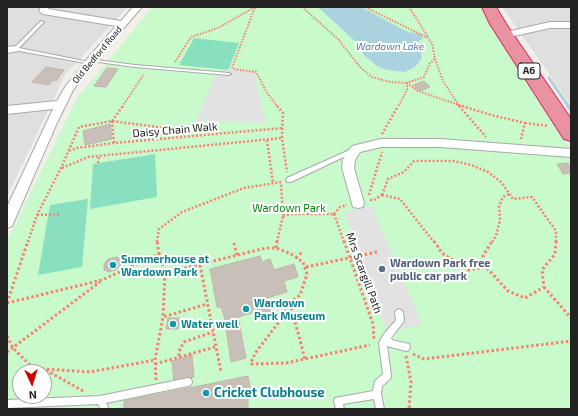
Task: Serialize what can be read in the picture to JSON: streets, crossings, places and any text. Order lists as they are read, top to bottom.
{
  "streets": {
    "highway": ["A6"],
    "street": ["Old Bedford Road"],
    "path": ["Daisy Chain Walk", "Mrs Scargill Path"]
  },
  "water": ["Wardown Lake"],
  "parks": ["Wardown Park"],
  "places": [
    "Summerhouse at Wardown Park",
    "Wardown Park free public car park",
    "Wardown Park Museum",
    "Water well",
    "Cricket Clubhouse"
  ],
  "north": "bottom"
}
